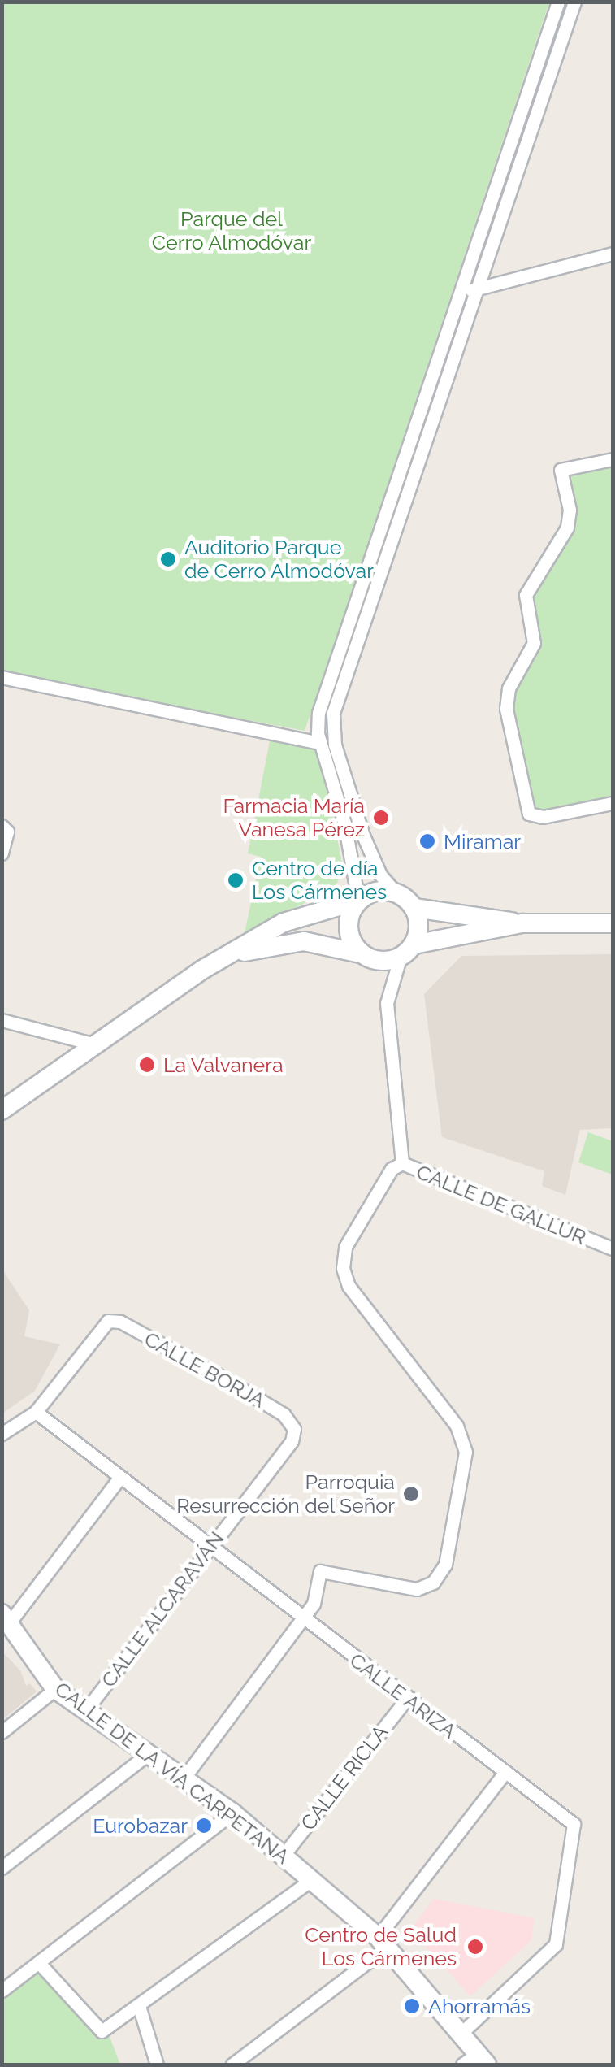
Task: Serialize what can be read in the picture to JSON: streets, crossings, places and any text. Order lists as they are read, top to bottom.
{
  "streets": {
    "main road": ["CALLE DE LA VÍA CARPETANA"],
    "street": [
      "CALLE DE GALLUR",
      "CALLE BORJA",
      "CALLE ALCARAVÁN",
      "CALLE ARIZA",
      "CALLE RICLA"
    ]
  },
  "crossings": [
    ["CALLE BORJA", "CALLE ALCARAVÁN"],
    ["CALLE BORJA", "CALLE ARIZA"],
    ["CALLE ALCARAVÁN", "CALLE ARIZA"],
    ["CALLE ALCARAVÁN", "CALLE DE LA VÍA CARPETANA"],
    ["CALLE ARIZA", "CALLE DE LA VÍA CARPETANA"],
    ["CALLE ARIZA", "CALLE RICLA"],
    ["CALLE DE LA VÍA CARPETANA", "CALLE RICLA"]
  ],
  "parks": ["Parque del Cerro Almodóvar"],
  "places": [
    "Auditorio Parque de Cerro Almodóvar",
    "Farmacia María Vanesa Pérez",
    "Miramar",
    "Centro de día Los Cármenes",
    "La Valvanera",
    "Parroquia Resurrección del Señor",
    "Eurobazar",
    "Centro de Salud Los Cármenes",
    "Ahorramás"
  ]
}
